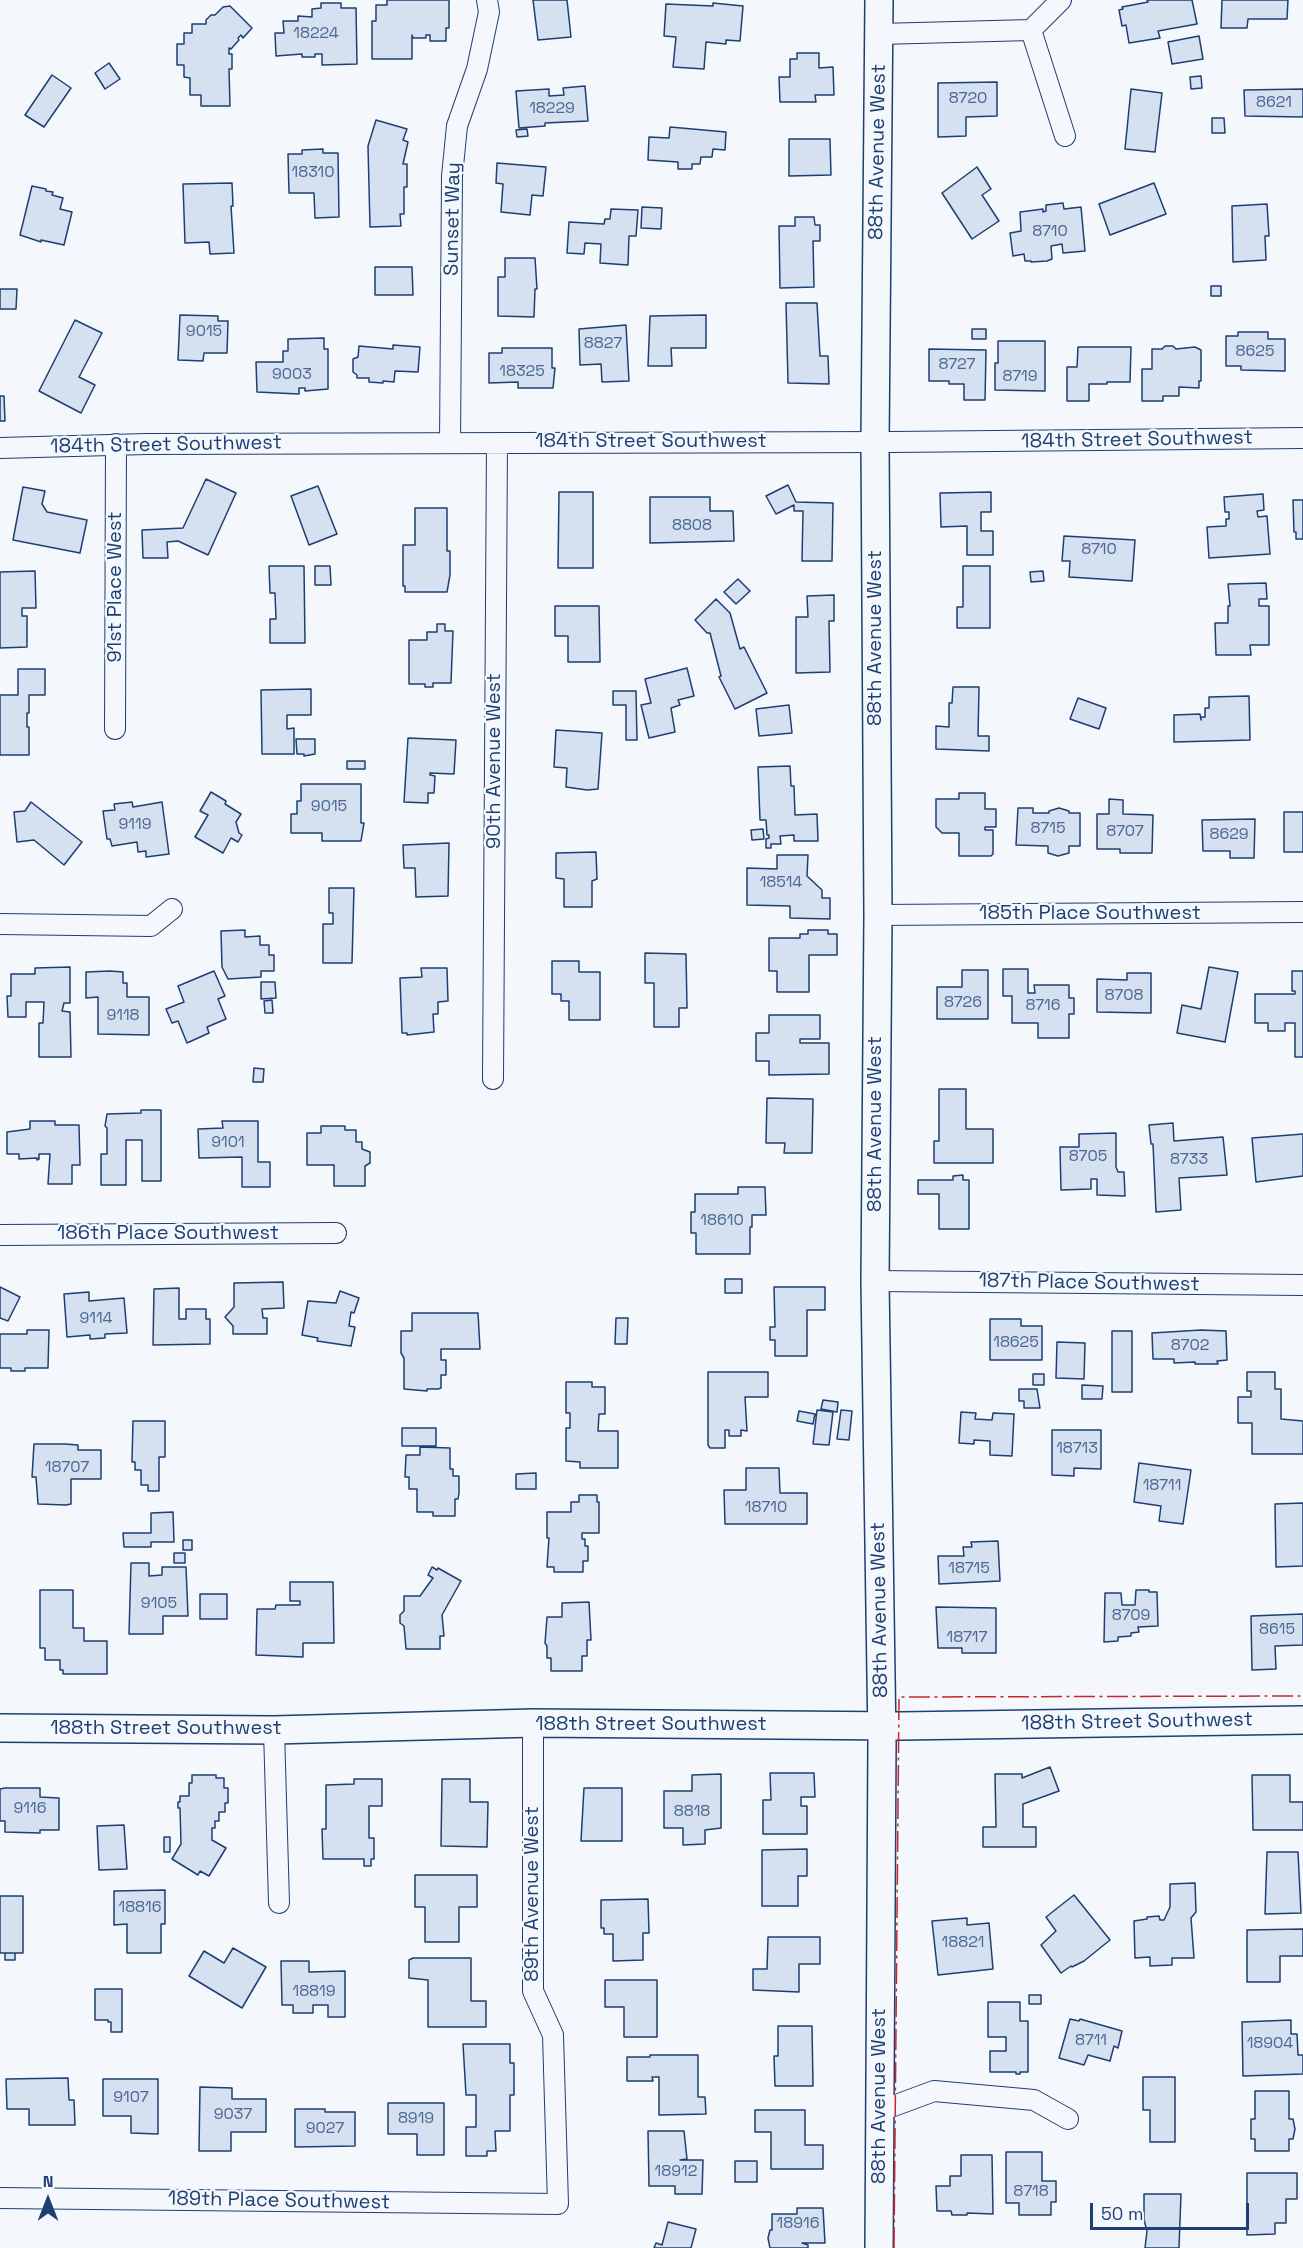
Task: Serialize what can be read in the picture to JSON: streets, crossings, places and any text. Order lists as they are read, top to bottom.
{
  "streets": {
    "street": [
      "88th Avenue West",
      "Sunset Way",
      "184th Street Southwest",
      "91st Place West",
      "90th Avenue West",
      "185th Place Southwest",
      "186th Place Southwest",
      "187th Place Southwest",
      "188th Street Southwest",
      "89th Avenue West",
      "189th Place Southwest"
    ]
  },
  "crossings": [
    ["88th Avenue West", "184th Street Southwest"],
    ["88th Avenue West", "185th Place Southwest"],
    ["88th Avenue West", "187th Place Southwest"],
    ["88th Avenue West", "188th Street Southwest"],
    ["Sunset Way", "184th Street Southwest"],
    ["184th Street Southwest", "91st Place West"],
    ["184th Street Southwest", "90th Avenue West"],
    ["188th Street Southwest", "89th Avenue West"],
    ["89th Avenue West", "189th Place Southwest"]
  ],
  "house_numbers": [
    "18224",
    "8720",
    "8621",
    "18229",
    "18310",
    "8710",
    "9015",
    "8827",
    "8625",
    "8727",
    "18325",
    "9003",
    "8719",
    "8808",
    "8710",
    "9015",
    "9119",
    "8715",
    "8707",
    "8629",
    "18514",
    "8708",
    "8726",
    "8716",
    "9118",
    "9101",
    "8705",
    "8733",
    "18610",
    "9114",
    "18625",
    "8702",
    "18713",
    "18707",
    "18711",
    "18710",
    "18715",
    "9105",
    "8709",
    "8615",
    "18717",
    "9116",
    "8818",
    "18816",
    "18821",
    "18819",
    "8711",
    "18904",
    "9107",
    "9037",
    "8919",
    "9027",
    "18912",
    "8718",
    "18916"
  ],
  "scale_bar": "50 m",
  "north": "top"
}
